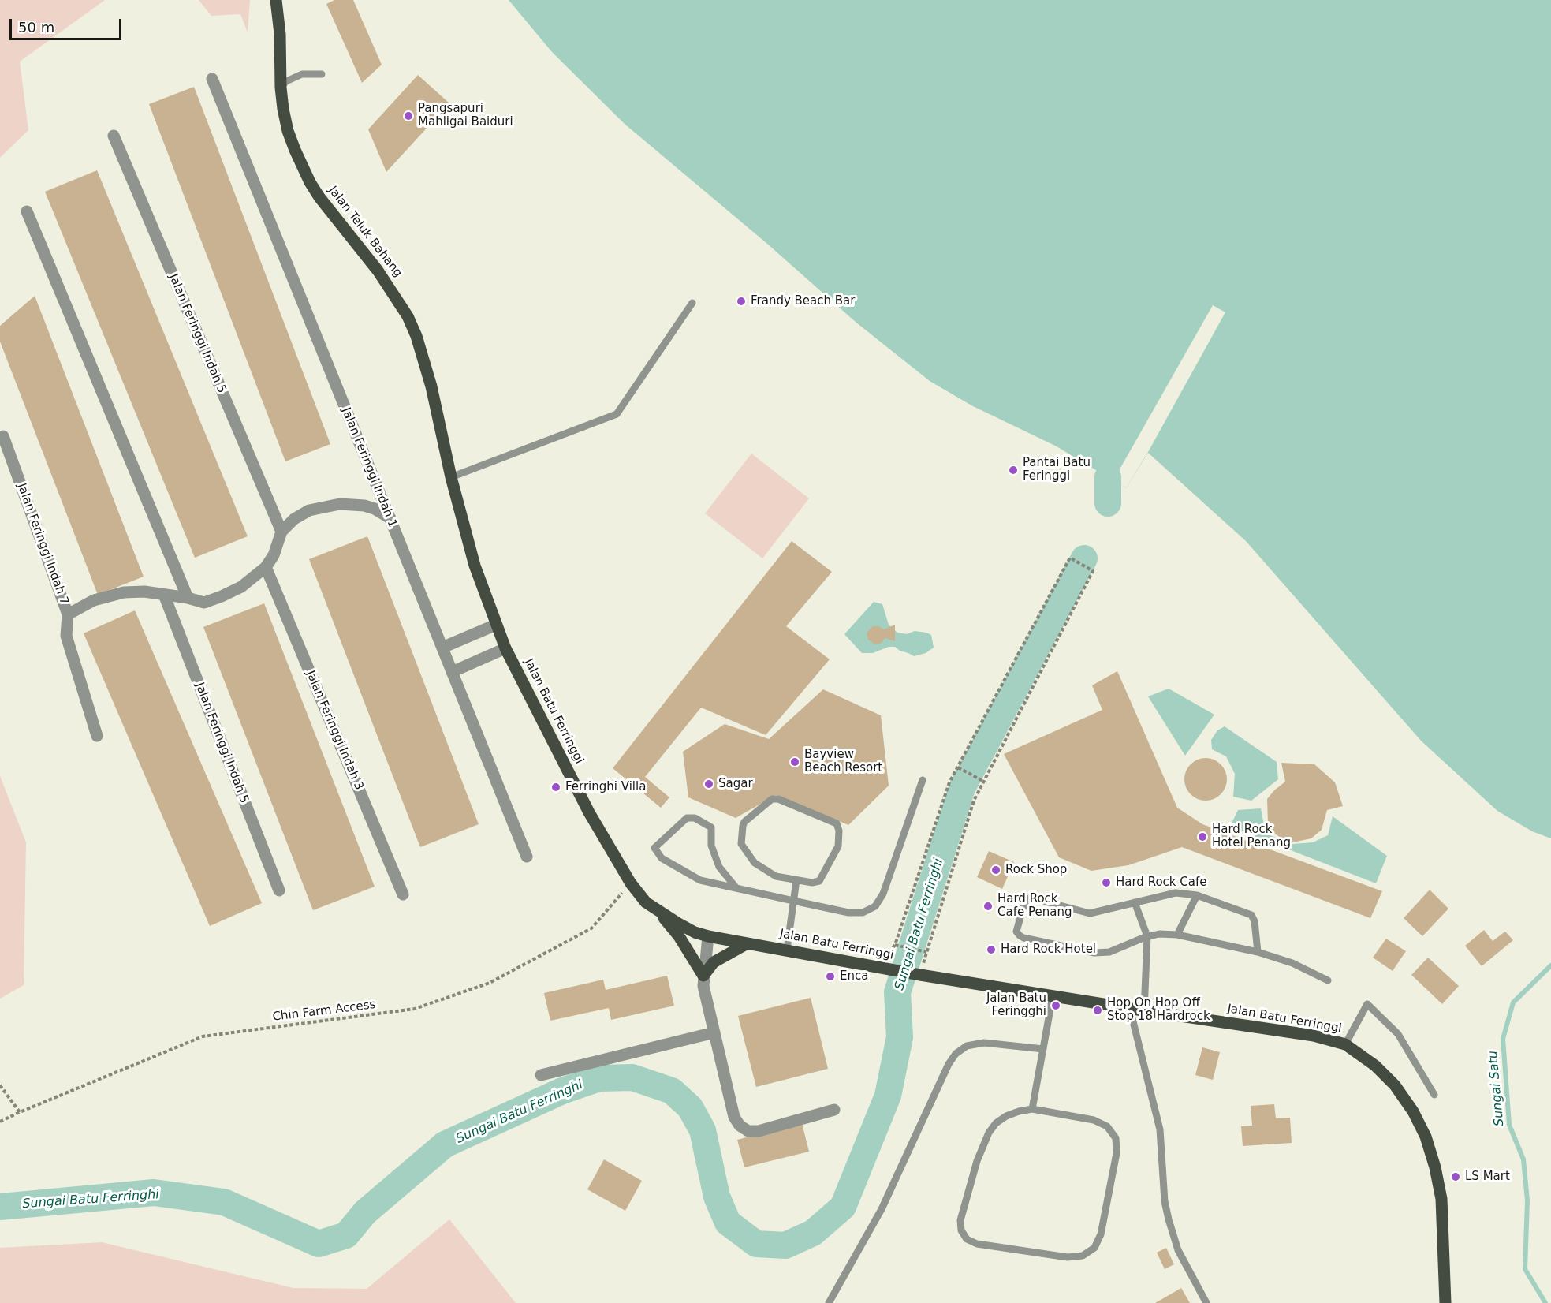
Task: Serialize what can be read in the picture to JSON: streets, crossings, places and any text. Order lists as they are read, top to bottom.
{
  "streets": {
    "main road": ["Jalan Teluk Bahang", "Jalan Batu Ferringgi"],
    "street": [
      "Jalan Feringgi Indah 5",
      "Jalan Feringgi Indah 1",
      "Jalan Feringgi Indah 7",
      "Jalan Feringgi Indah 3"
    ],
    "path": ["Chin Farm Access"]
  },
  "crossings": [
    ["Jalan Teluk Bahang", "Jalan Batu Ferringgi"],
    ["Jalan Batu Ferringgi", "Chin Farm Access"]
  ],
  "water": ["Sungai Batu Ferringhi", "Sungai Satu"],
  "places": [
    "Pangsapuri Mahligai Baiduri",
    "Frandy Beach Bar",
    "Pantai Batu Feringgi",
    "Bayview Beach Resort",
    "Sagar",
    "Ferringhi Villa",
    "Hard Rock Hotel Penang",
    "Rock Shop",
    "Hard Rock Cafe",
    "Hard Rock Cafe Penang",
    "Hard Rock Hotel",
    "Enca",
    "Jalan Batu Feringghi",
    "Hop On Hop Off Stop 18 Hardrock",
    "LS Mart"
  ],
  "scale_bar": "50 m"
}
